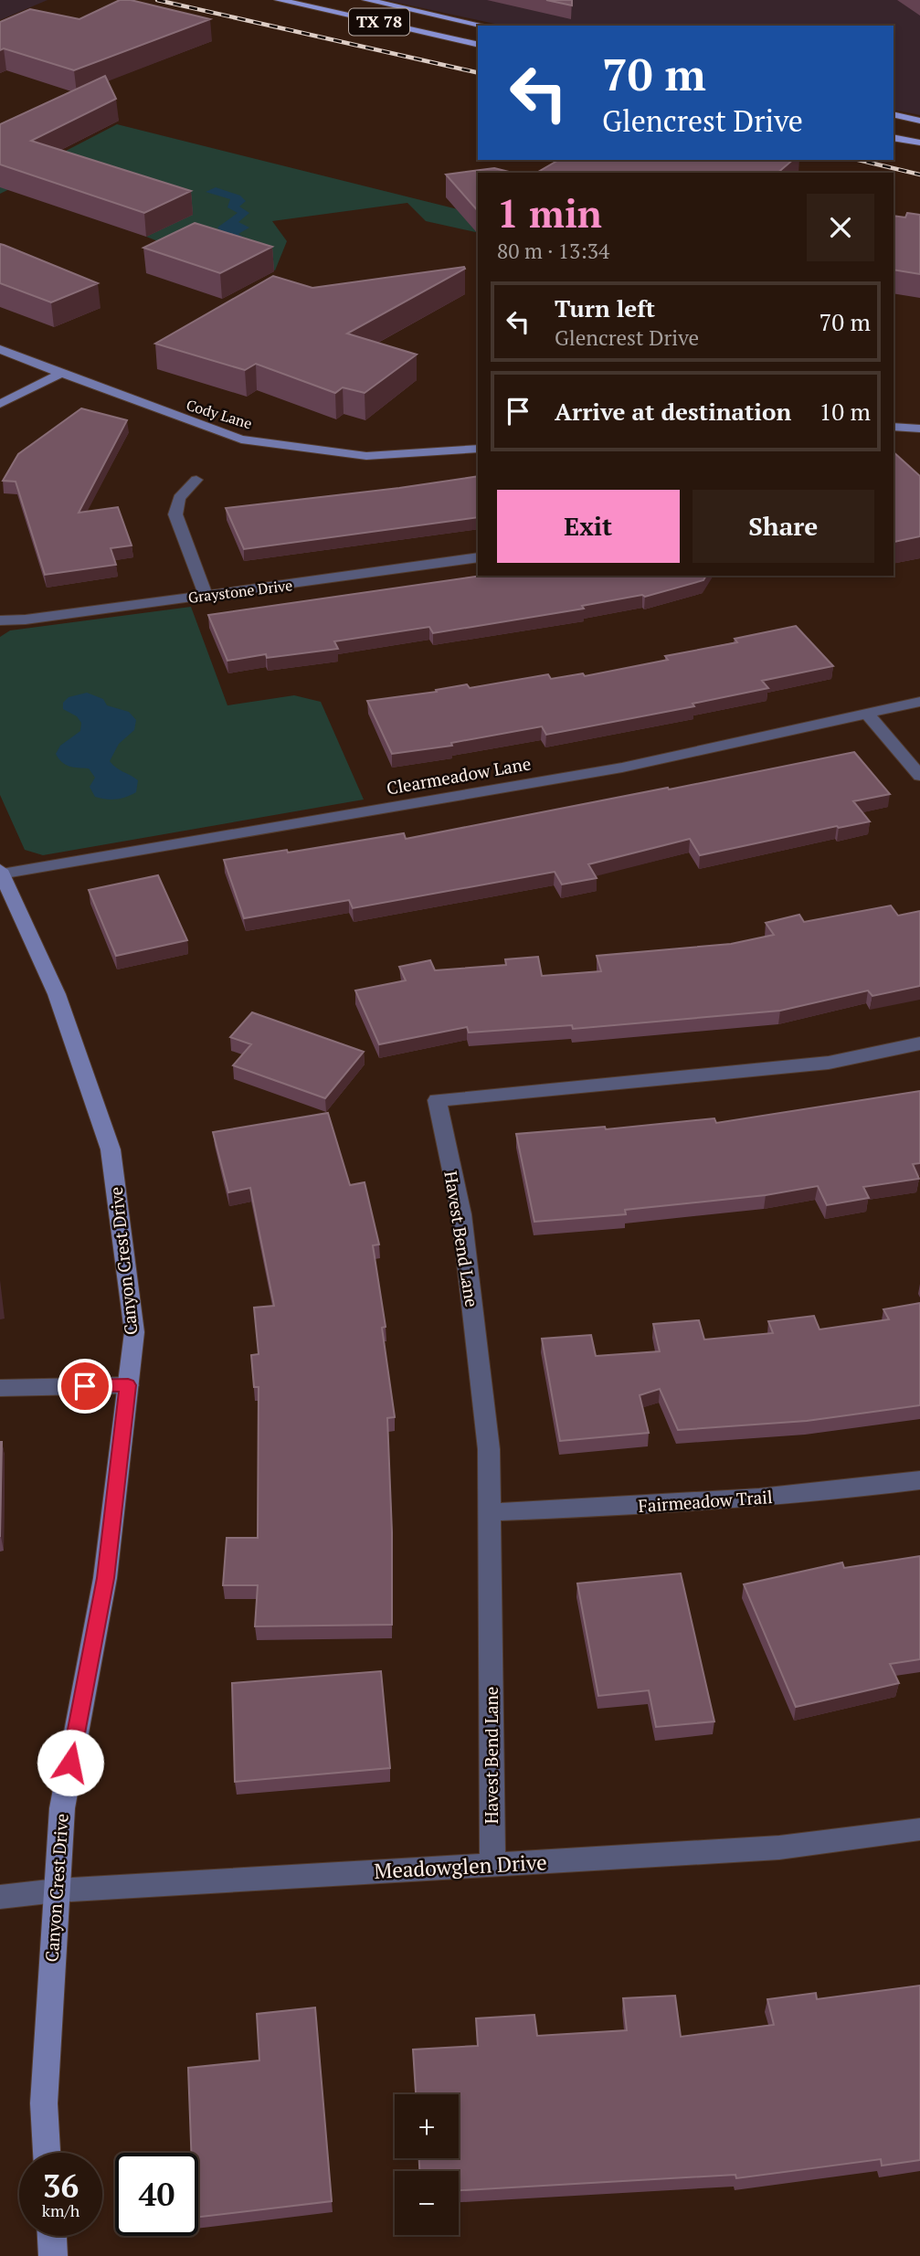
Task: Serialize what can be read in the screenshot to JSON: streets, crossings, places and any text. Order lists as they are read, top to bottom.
{
  "streets": {
    "main road": ["TX 78"],
    "street": [
      "Cody Lane",
      "Graystone Drive",
      "Clearmeadow Lane",
      "Havest Bend Lane",
      "Canyon Crest Drive",
      "Fairmeadow Trail",
      "Meadowglen Drive"
    ]
  },
  "crossings": [
    ["Clearmeadow Lane", "Canyon Crest Drive"],
    ["Havest Bend Lane", "Fairmeadow Trail"],
    ["Havest Bend Lane", "Meadowglen Drive"],
    ["Canyon Crest Drive", "Meadowglen Drive"]
  ],
  "page": {
    "turn": ["70 m", "Glencrest Drive"],
    "heading": ["1 min", "80 m · 13:34"],
    "list": [
      {
        "name": "Turn left",
        "note": "Glencrest Drive",
        "value": "70 m"
      },
      {
        "name": "Arrive at destination",
        "value": "10 m"
      }
    ],
    "buttons": ["Exit", "Share"],
    "map_buttons": ["+", "−"],
    "speed": "36 km/h",
    "limit": "40"
  }
}
